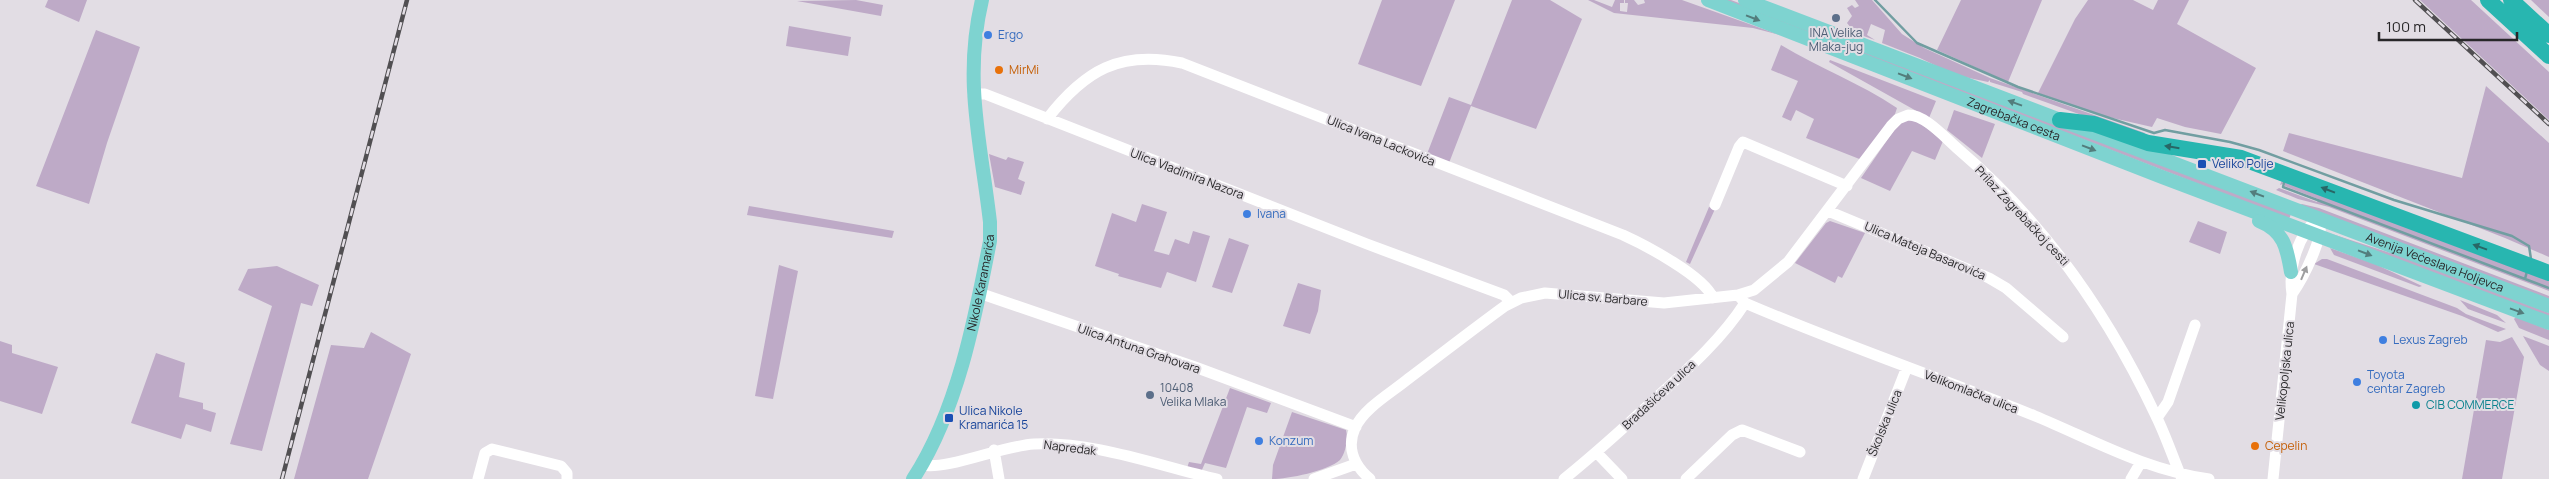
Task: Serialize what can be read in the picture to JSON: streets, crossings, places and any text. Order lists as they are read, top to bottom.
{
  "streets": {
    "main road": ["Zagrebačka cesta", "Avenija Većeslava Holjevca", "Nikole Karamarića"],
    "street": [
      "Ulica Ivana Lackovića",
      "Ulica Vladimira Nazora",
      "Prilaz Zagrebačkoj cesti",
      "Ulica Mateja Basarovića",
      "Ulica sv. Barbare",
      "Ulica Antuna Grahovara",
      "Velikopoljska ulica",
      "Velikomlačka ulica",
      "Bradašićeva ulica",
      "Školska ulica",
      "Napredak"
    ]
  },
  "crossings": [
    ["Zagrebačka cesta", "Avenija Većeslava Holjevca"],
    ["Zagrebačka cesta", "Velikopoljska ulica"],
    ["Ulica Ivana Lackovića", "Ulica Vladimira Nazora"],
    ["Ulica Ivana Lackovića", "Ulica sv. Barbare"],
    ["Ulica Vladimira Nazora", "Nikole Karamarića"],
    ["Ulica Vladimira Nazora", "Ulica sv. Barbare"],
    ["Prilaz Zagrebačkoj cesti", "Ulica sv. Barbare"],
    ["Prilaz Zagrebačkoj cesti", "Velikomlačka ulica"],
    ["Ulica Mateja Basarovića", "Ulica sv. Barbare"],
    ["Avenija Većeslava Holjevca", "Velikopoljska ulica"],
    ["Nikole Karamarića", "Ulica Antuna Grahovara"],
    ["Nikole Karamarića", "Napredak"],
    ["Ulica sv. Barbare", "Ulica Antuna Grahovara"],
    ["Ulica sv. Barbare", "Velikomlačka ulica"],
    ["Ulica sv. Barbare", "Bradašićeva ulica"],
    ["Velikomlačka ulica", "Bradašićeva ulica"],
    ["Velikomlačka ulica", "Školska ulica"]
  ],
  "places": {
    "other": [
      "INA Velika Mlaka-jug",
      "Ergo",
      "MirMi",
      "Ivana",
      "Lexus Zagreb",
      "Toyota centar Zagreb",
      "10408 Velika Mlaka",
      "CIB COMMERCE",
      "Konzum",
      "Cepelin"
    ],
    "transit": ["Veliko Polje", "Ulica Nikole Kramarića 15"]
  },
  "scale_bar": "100 m"
}
